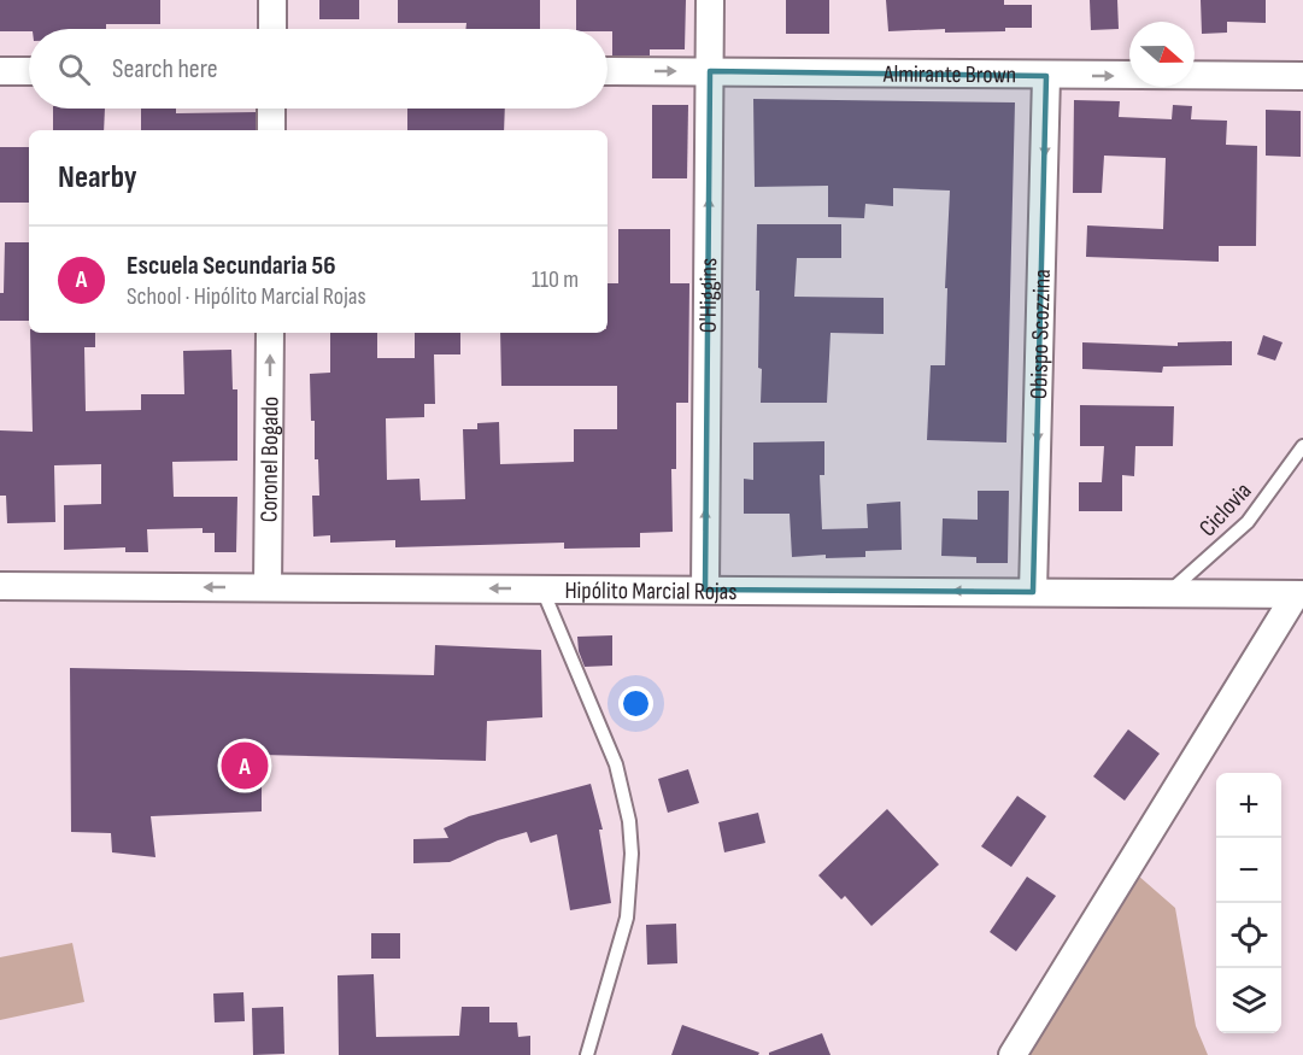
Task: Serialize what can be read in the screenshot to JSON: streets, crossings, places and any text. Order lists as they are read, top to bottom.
{
  "streets": {
    "street": [
      "Almirante Brown",
      "O'Higgins",
      "Obispo Scozzina",
      "Coronel Bogado",
      "Hipólito Marcial Rojas"
    ],
    "lane": ["Ciclovia"]
  },
  "crossings": [
    ["Almirante Brown", "O'Higgins"],
    ["Almirante Brown", "Obispo Scozzina"],
    ["O'Higgins", "Hipólito Marcial Rojas"],
    ["Obispo Scozzina", "Hipólito Marcial Rojas"],
    ["Coronel Bogado", "Hipólito Marcial Rojas"],
    ["Ciclovia", "Hipólito Marcial Rojas"]
  ],
  "one_way": [
    "Almirante Brown",
    "O'Higgins",
    "Obispo Scozzina",
    "Coronel Bogado",
    "Hipólito Marcial Rojas"
  ],
  "north": "right",
  "page": {
    "search": "Search here",
    "heading": "Nearby",
    "list": [
      {
        "mark": "A",
        "name": "Escuela Secundaria 56",
        "note": "School · Hipólito Marcial Rojas",
        "value": "110 m"
      }
    ],
    "pins": "A",
    "map_buttons": ["+", "−"]
  }
}
